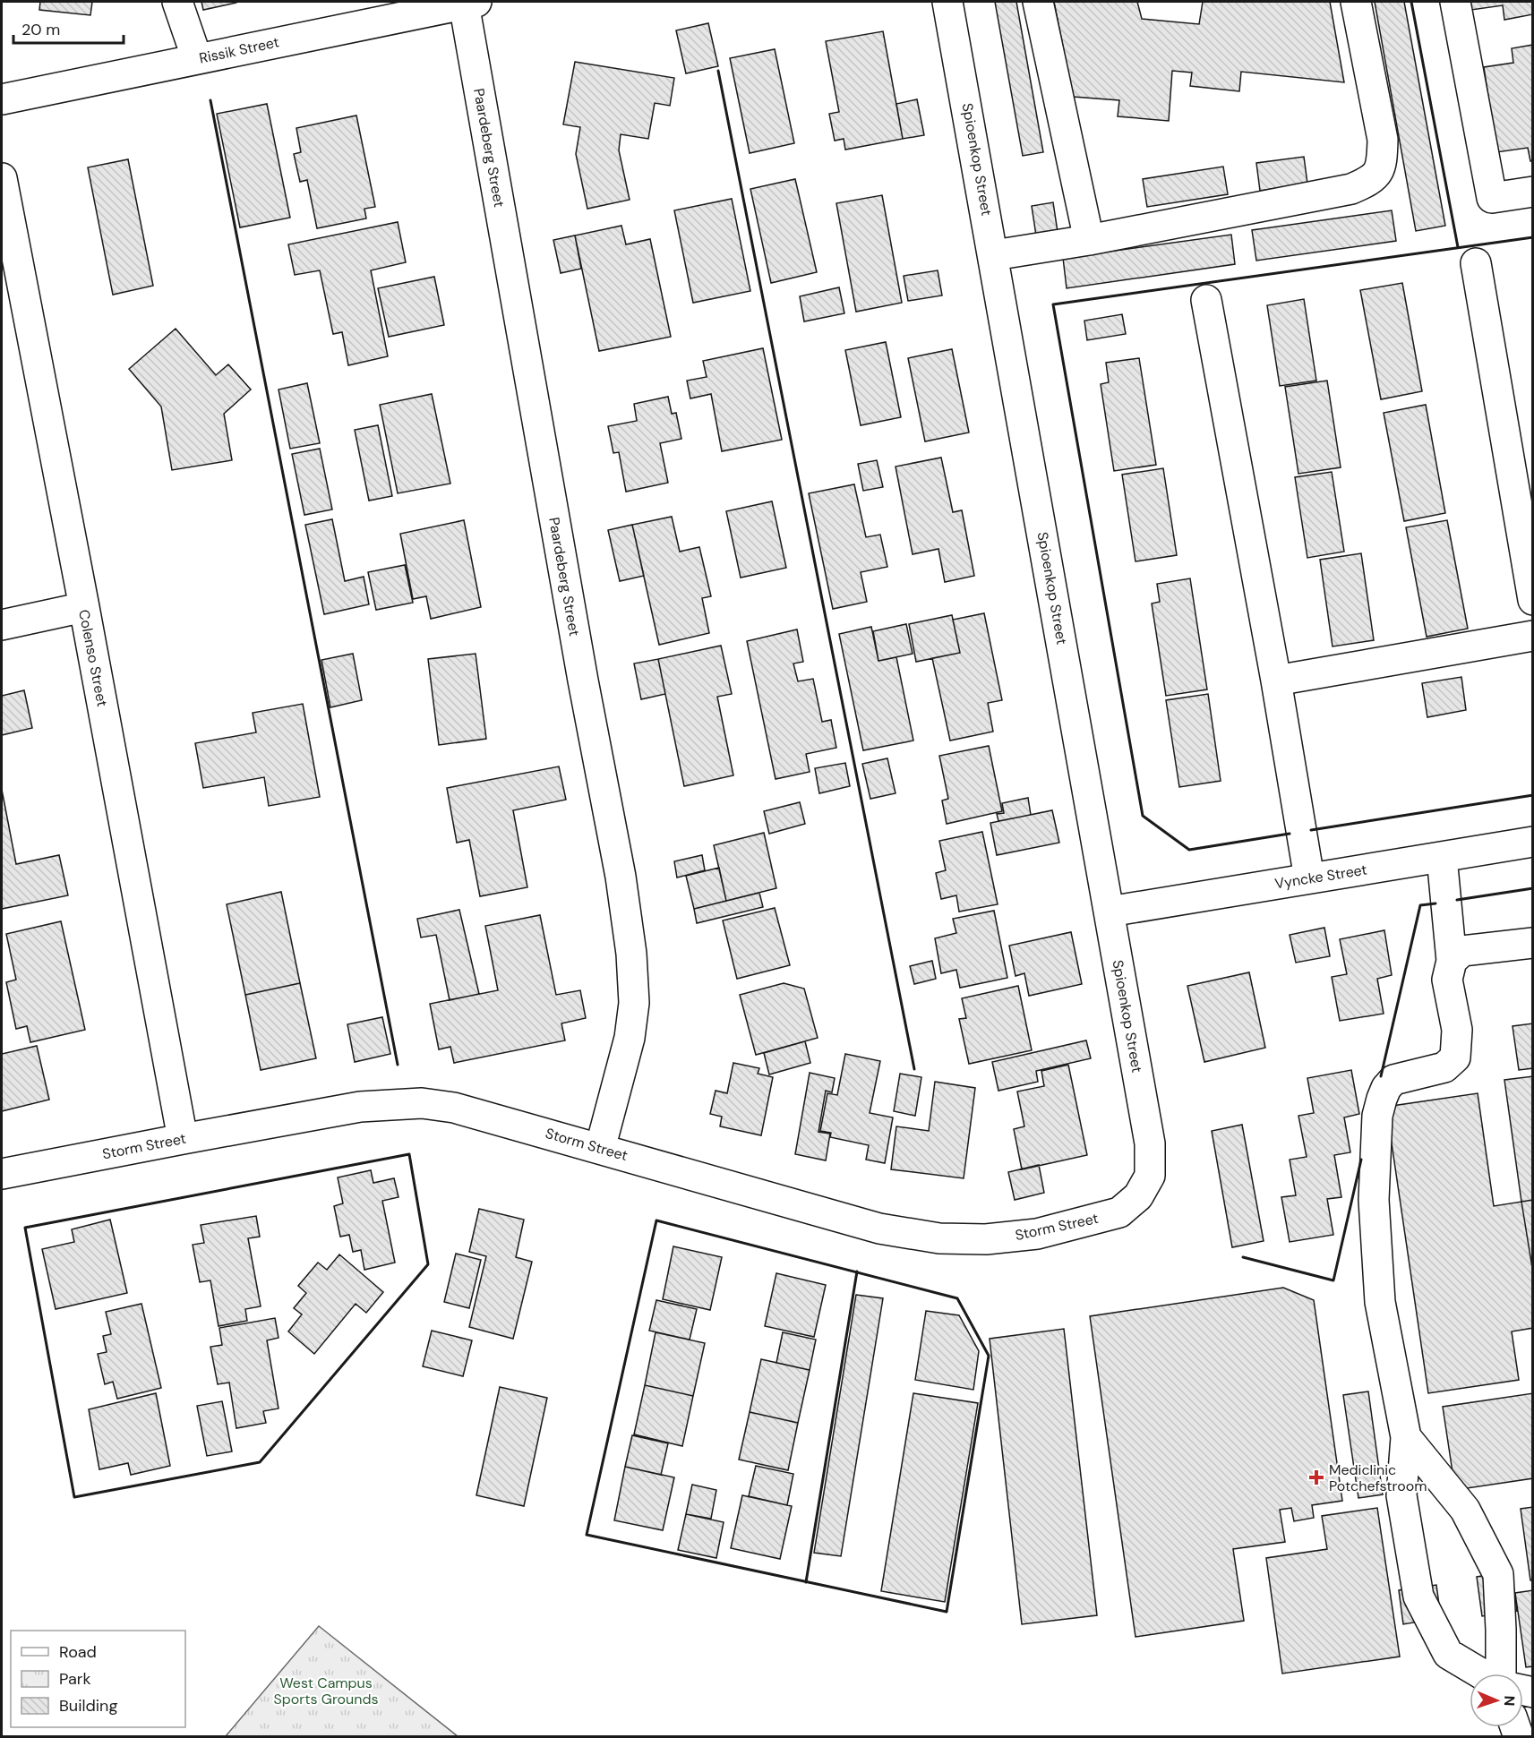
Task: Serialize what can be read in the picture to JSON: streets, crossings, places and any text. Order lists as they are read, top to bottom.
{
  "streets": {
    "street": [
      "Rissik Street",
      "Paardeberg Street",
      "Spioenkop Street",
      "Colenso Street",
      "Vyncke Street",
      "Storm Street"
    ]
  },
  "crossings": [
    ["Rissik Street", "Paardeberg Street"],
    ["Paardeberg Street", "Storm Street"],
    ["Spioenkop Street", "Vyncke Street"],
    ["Spioenkop Street", "Storm Street"],
    ["Colenso Street", "Storm Street"]
  ],
  "parks": ["West Campus Sports Grounds"],
  "places": {
    "health": ["Mediclinic Potchefstroom"]
  },
  "legend": ["Road", "Park", "Building"],
  "scale_bar": "20 m",
  "north": "right"
}
